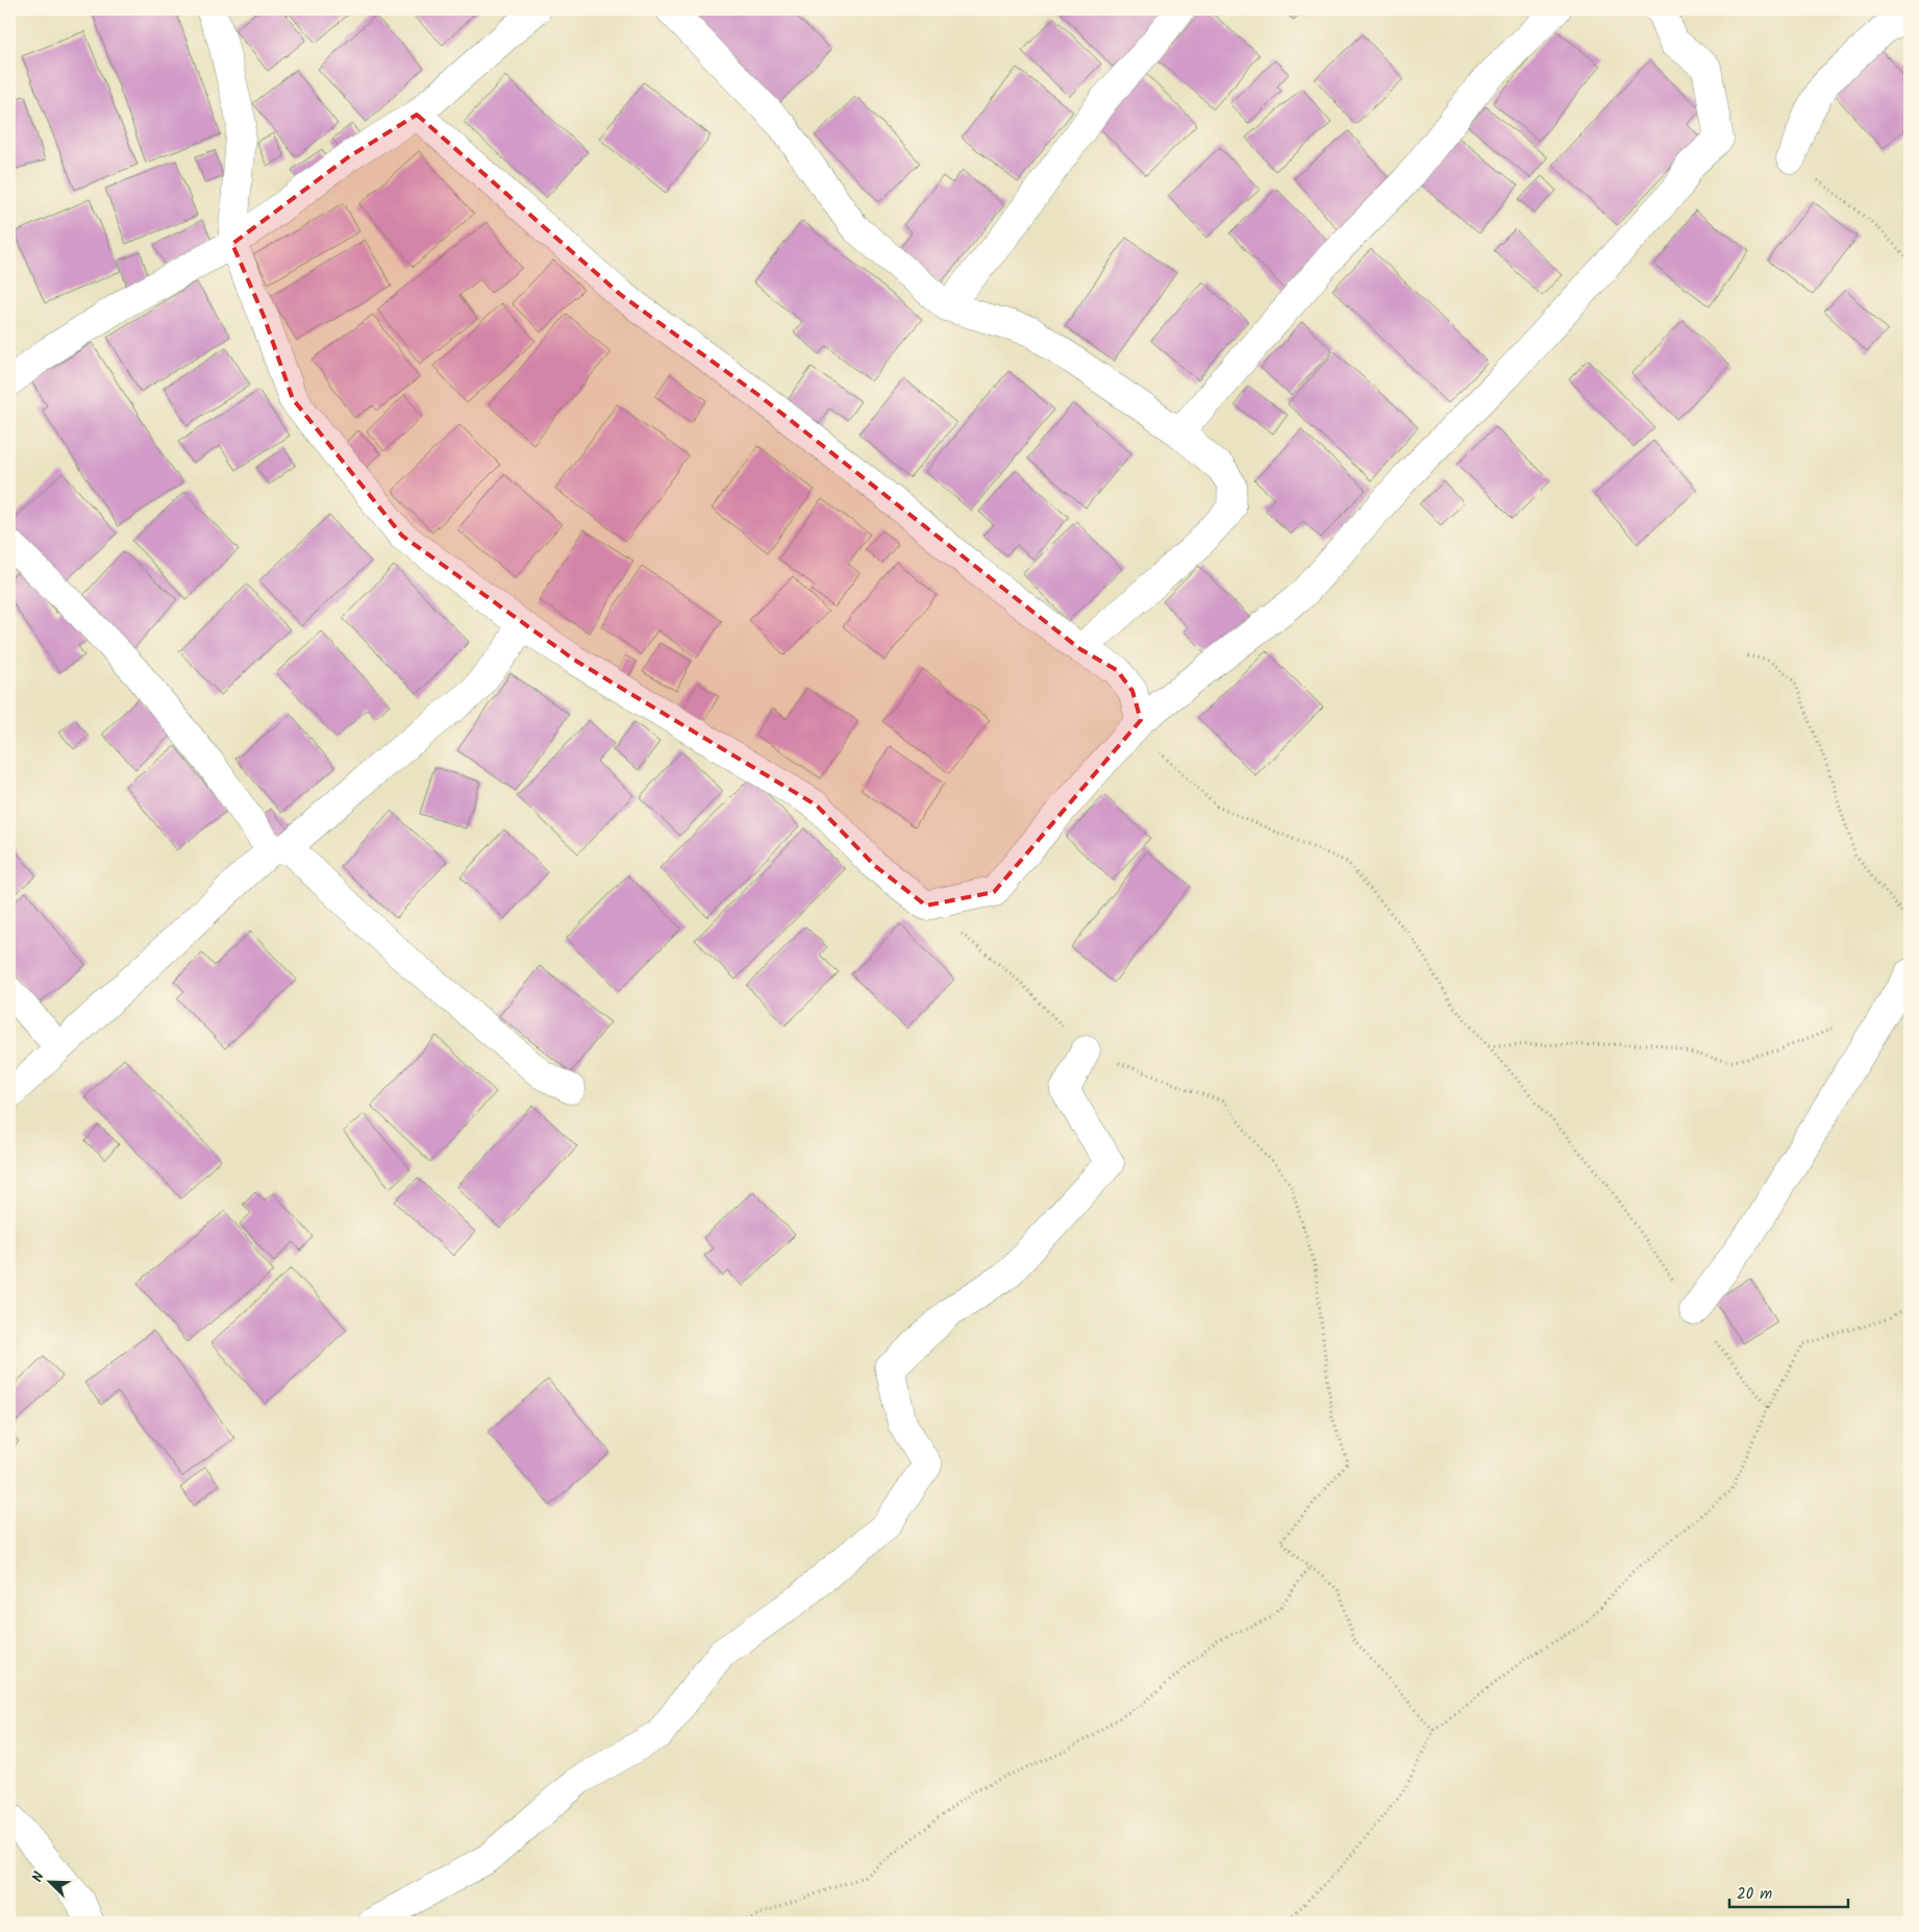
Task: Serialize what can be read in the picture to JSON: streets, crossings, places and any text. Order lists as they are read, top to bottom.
{
  "scale_bar": "20 m",
  "north": "top left"
}
